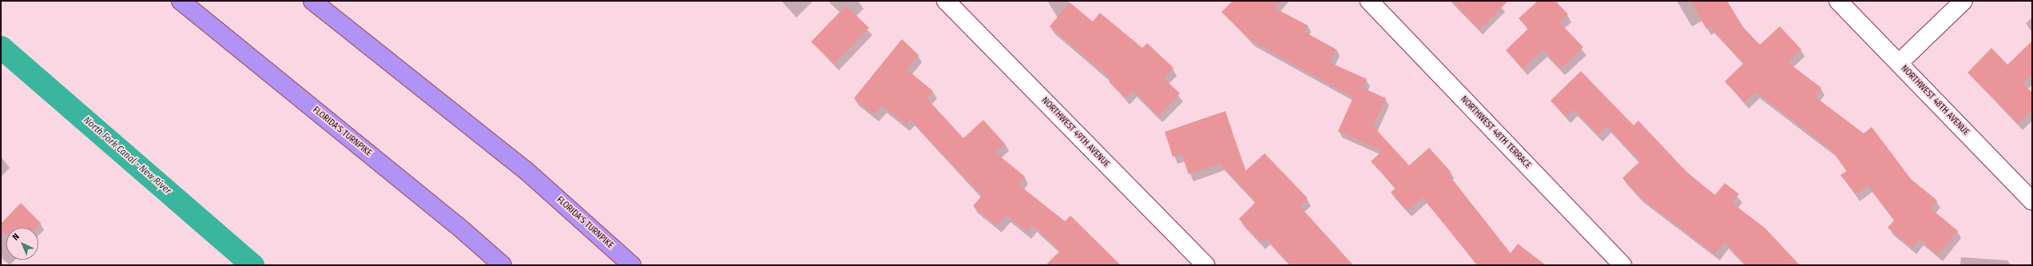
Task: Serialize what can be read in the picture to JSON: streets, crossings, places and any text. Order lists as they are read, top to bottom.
{
  "streets": {
    "highway": ["FLORIDA'S TURNPIKE"],
    "street": ["NORTHWEST 48TH AVENUE", "NORTHWEST 49TH AVENUE", "NORTHWEST 48TH TERRACE"]
  },
  "water": ["North Fork Canal - New River"],
  "north": "top left"
}
